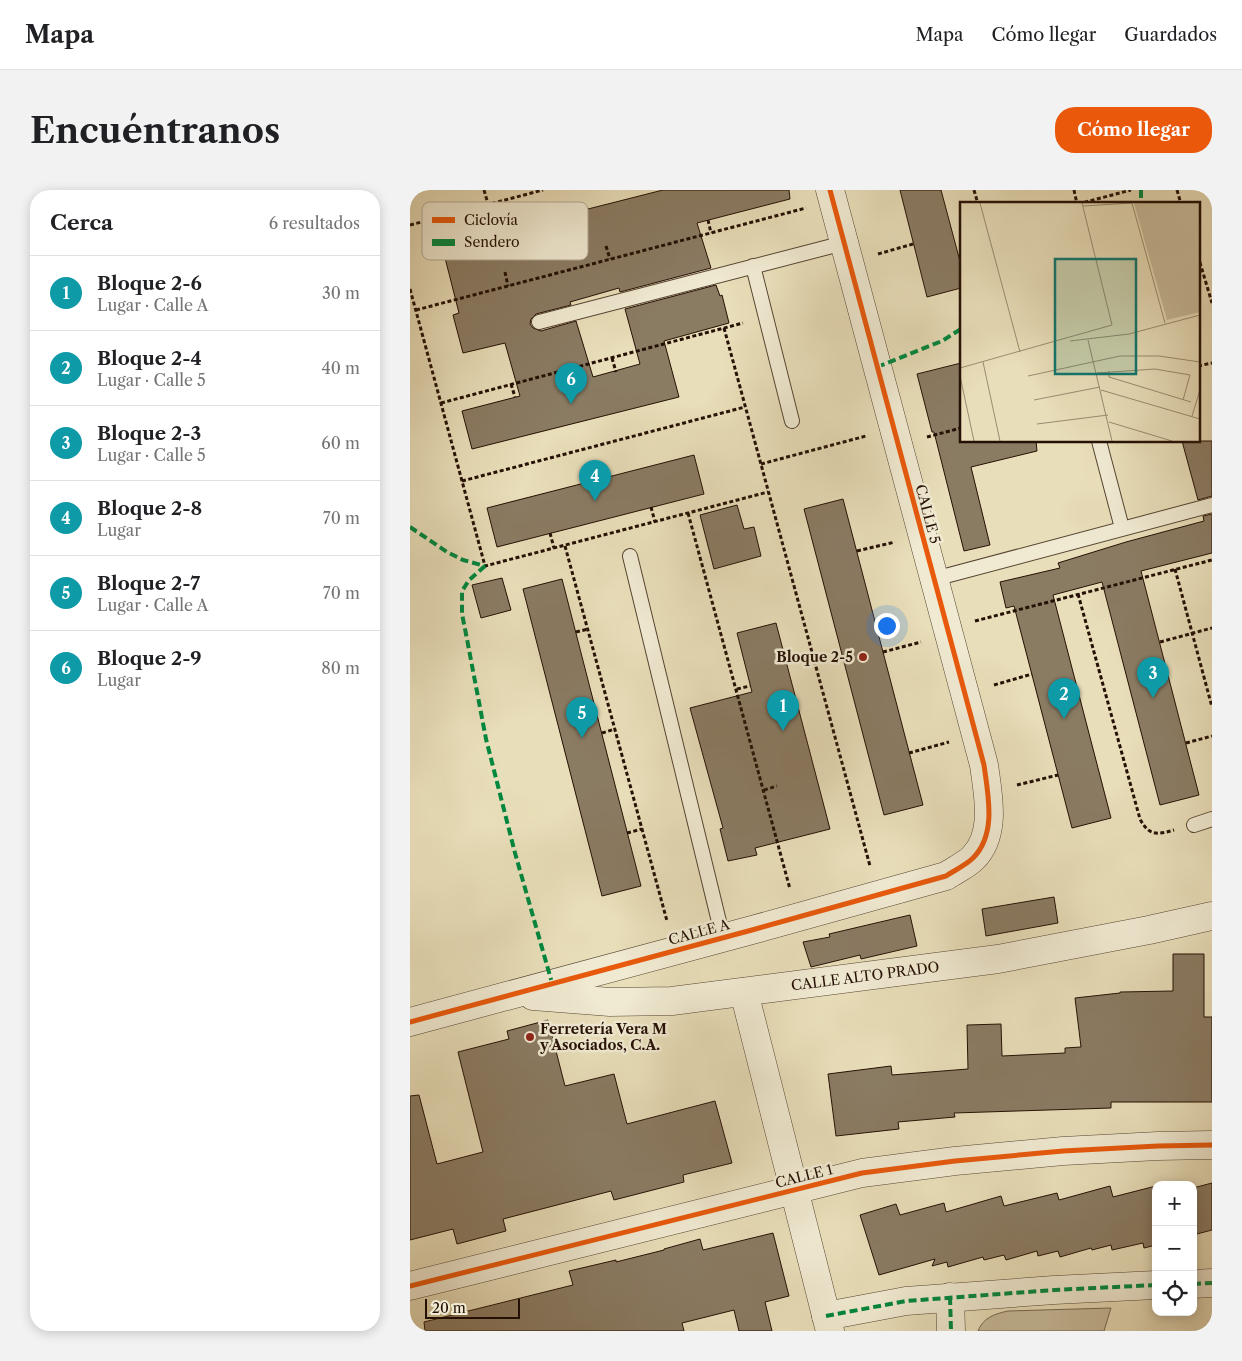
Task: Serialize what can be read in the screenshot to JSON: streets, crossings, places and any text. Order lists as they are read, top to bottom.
{
  "streets": {
    "street": [
      "CALLE 5",
      "CALLE A",
      "CALLE ALTO PRADO",
      "CALLE 1"
    ]
  },
  "crossings": [
    ["CALLE 5", "CALLE A"],
    ["CALLE A", "CALLE ALTO PRADO"]
  ],
  "places": ["Bloque 2-5", "Ferretería Vera M y Asociados, C.A."],
  "legend": ["Ciclovía", "Sendero"],
  "scale_bar": "20 m",
  "page": {
    "header": "Mapa",
    "nav": ["Mapa", "Cómo llegar", "Guardados"],
    "buttons": "Cómo llegar",
    "title": "Encuéntranos",
    "heading": ["Cerca", "6 resultados"],
    "list": [
      {
        "mark": "1",
        "name": "Bloque 2-6",
        "note": "Lugar · Calle A",
        "value": "30 m"
      },
      {
        "mark": "2",
        "name": "Bloque 2-4",
        "note": "Lugar · Calle 5",
        "value": "40 m"
      },
      {
        "mark": "3",
        "name": "Bloque 2-3",
        "note": "Lugar · Calle 5",
        "value": "60 m"
      },
      {
        "mark": "4",
        "name": "Bloque 2-8",
        "note": "Lugar",
        "value": "70 m"
      },
      {
        "mark": "5",
        "name": "Bloque 2-7",
        "note": "Lugar · Calle A",
        "value": "70 m"
      },
      {
        "mark": "6",
        "name": "Bloque 2-9",
        "note": "Lugar",
        "value": "80 m"
      }
    ],
    "pins": [
      "6",
      "4",
      "3",
      "2",
      "1",
      "5"
    ],
    "map_buttons": ["+", "−"],
    "scale": "20 m"
  }
}
